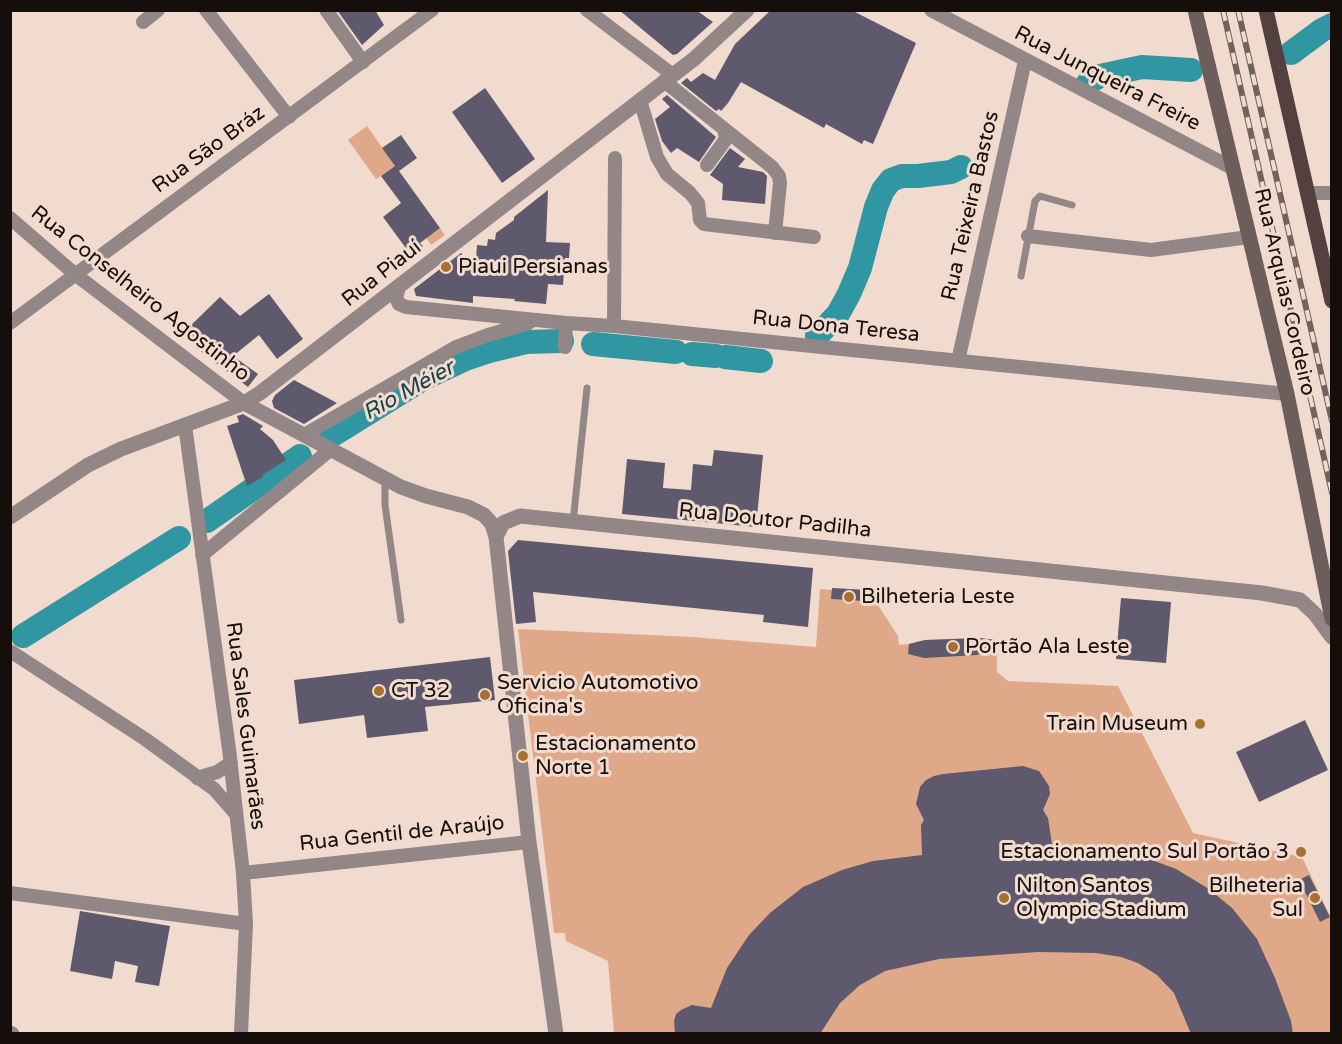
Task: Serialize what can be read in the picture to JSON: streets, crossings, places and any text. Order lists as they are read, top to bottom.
{
  "streets": {
    "main road": ["Rua Arquias Cordeiro"],
    "street": [
      "Rua Junqueira Freire",
      "Rua São Bráz",
      "Rua Teixeira Bastos",
      "Rua Piauí",
      "Rua Conselheiro Agostinho",
      "Rua Dona Teresa",
      "Rua Doutor Padilha",
      "Rua Sales Guimarães",
      "Rua Gentil de Araújo"
    ]
  },
  "crossings": [
    ["Rua Junqueira Freire", "Rua Teixeira Bastos"],
    ["Rua Junqueira Freire", "Rua Arquias Cordeiro"],
    ["Rua São Bráz", "Rua Conselheiro Agostinho"],
    ["Rua Teixeira Bastos", "Rua Dona Teresa"],
    ["Rua Piauí", "Rua Conselheiro Agostinho"],
    ["Rua Piauí", "Rua Dona Teresa"],
    ["Rua Piauí", "Rua Sales Guimarães"],
    ["Rua Arquias Cordeiro", "Rua Dona Teresa"],
    ["Rua Sales Guimarães", "Rua Gentil de Araújo"]
  ],
  "water": ["Rio Méier"],
  "places": [
    "Piaui Persianas",
    "Bilheteria Leste",
    "Portão Ala Leste",
    "CT 32",
    "Servicio Automotivo Oficina's",
    "Train Museum",
    "Estacionamento Norte 1",
    "Estacionamento Sul Portão 3",
    "Nilton Santos Olympic Stadium",
    "Bilheteria Sul"
  ]
}
